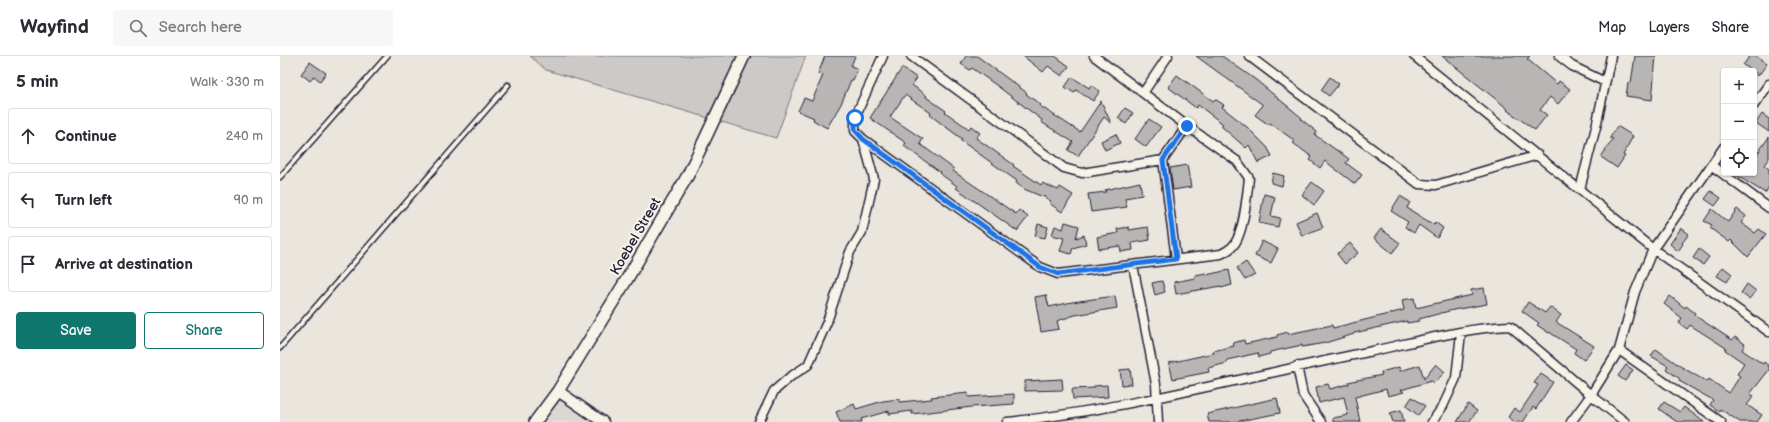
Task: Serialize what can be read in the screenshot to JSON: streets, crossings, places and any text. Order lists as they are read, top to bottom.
{
  "streets": {
    "main road": ["Koebel Street"]
  },
  "page": {
    "header": "Wayfind",
    "search": "Search here",
    "nav": ["Map", "Layers", "Share"],
    "heading": ["5 min", "Walk · 330 m"],
    "map_buttons": ["+", "−"],
    "list": [
      ["Continue", "240 m"],
      ["Turn left", "90 m"],
      "Arrive at destination"
    ],
    "buttons": ["Save", "Share"]
  }
}
